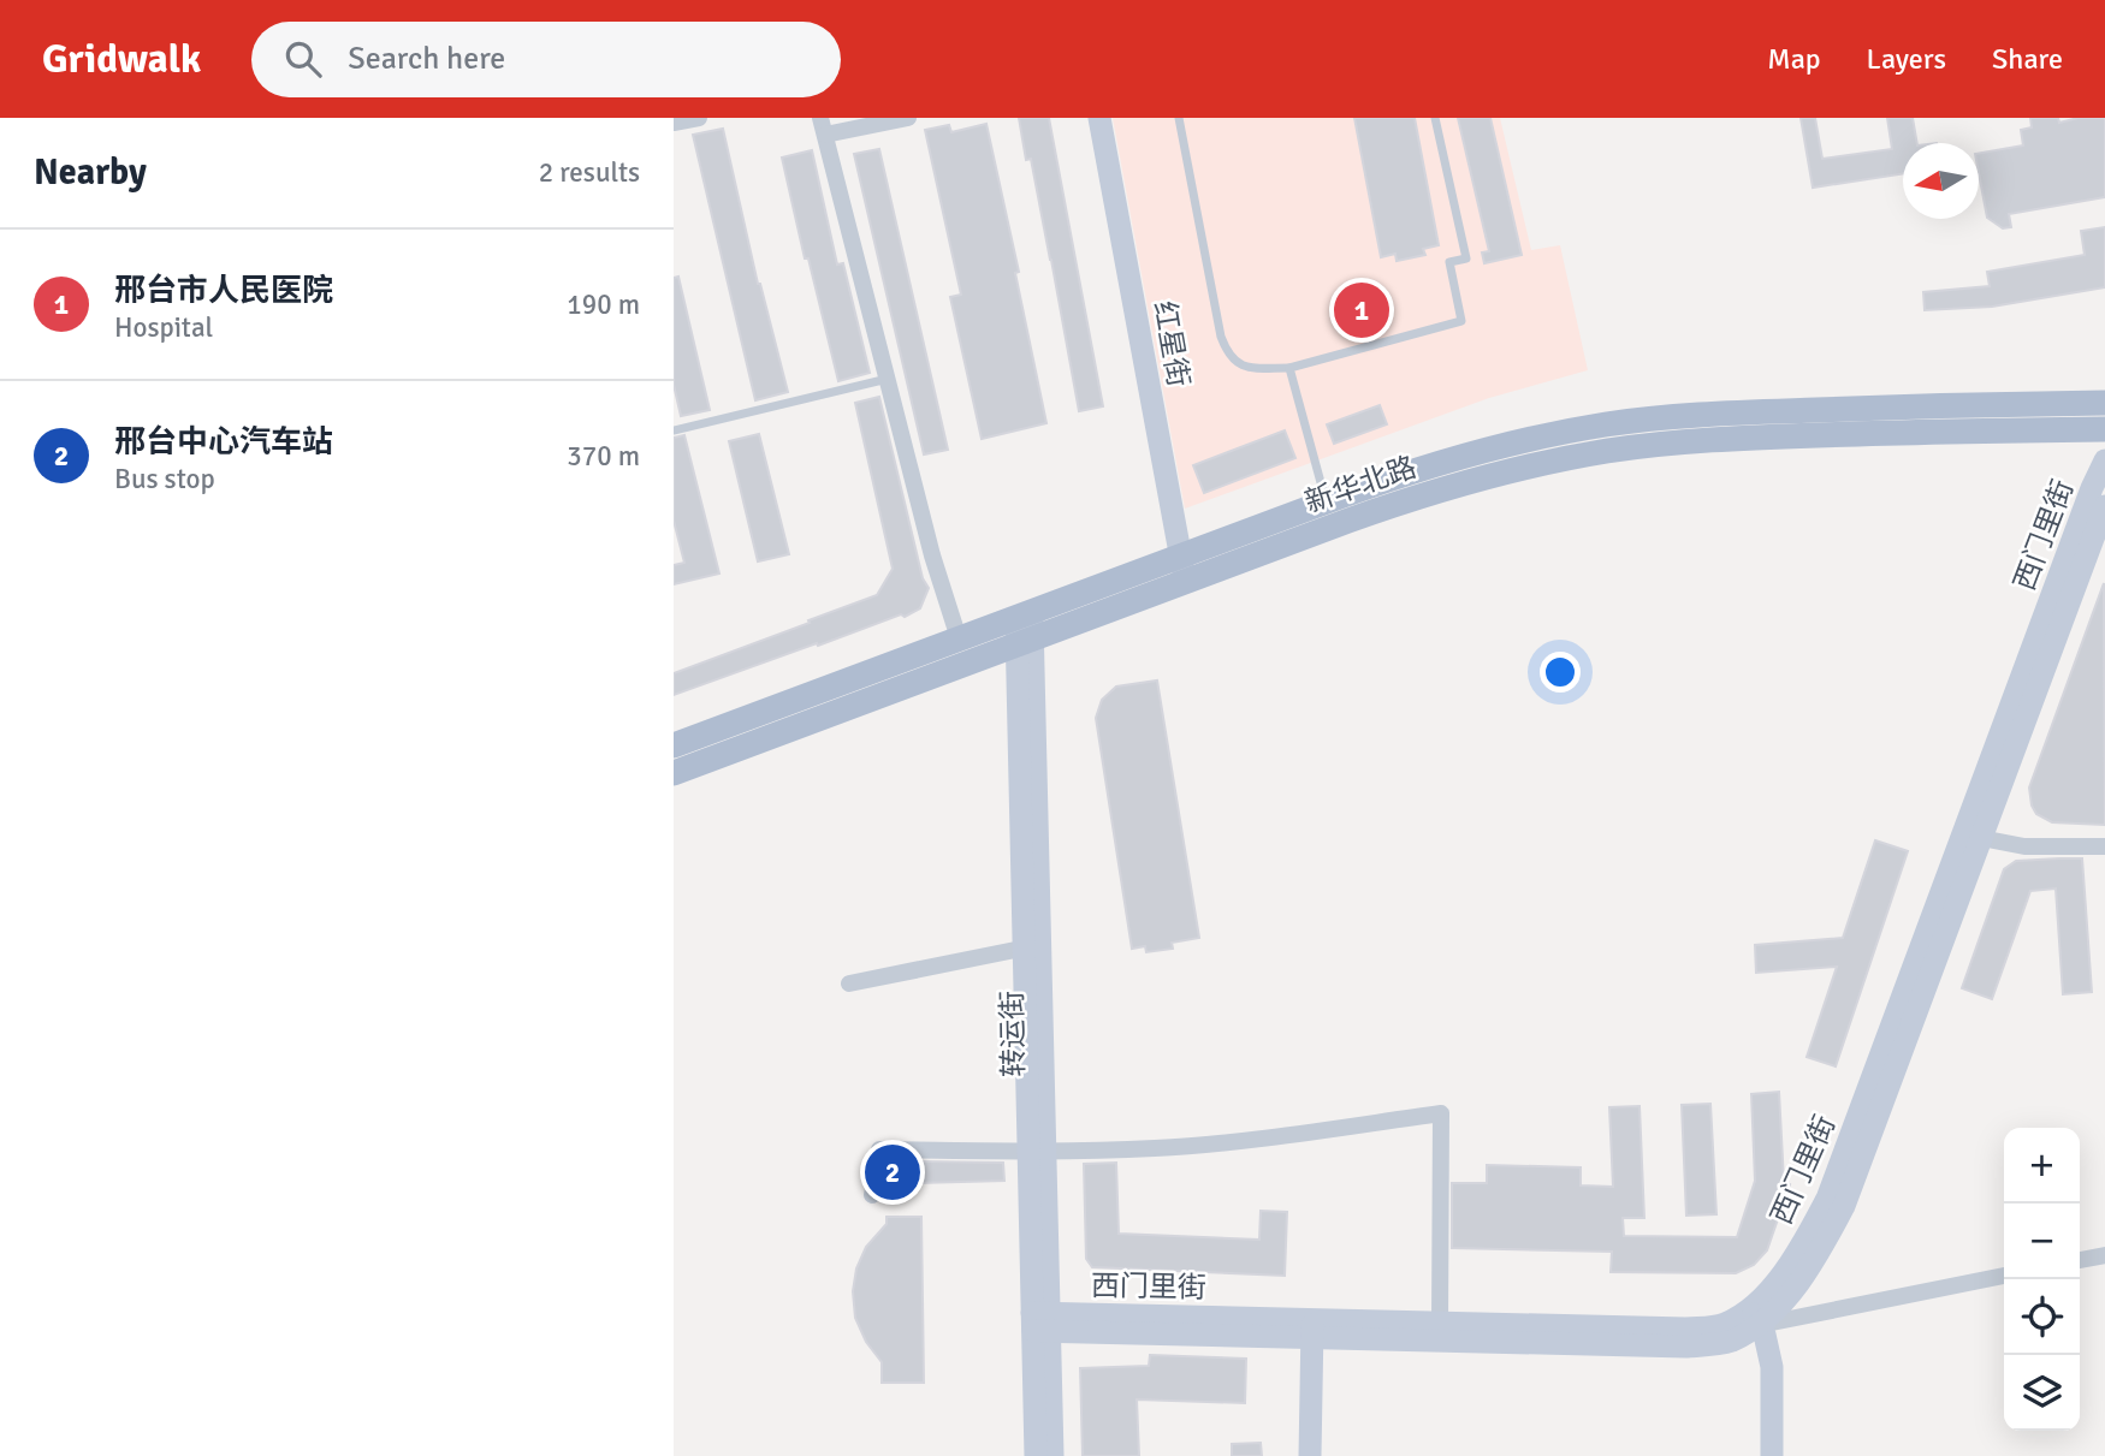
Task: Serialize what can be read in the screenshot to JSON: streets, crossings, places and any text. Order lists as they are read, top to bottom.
{
  "streets": {
    "main road": ["新华北路"],
    "street": ["红星街", "西门里街", "转运街"]
  },
  "crossings": [
    ["红星街", "新华北路"],
    ["新华北路", "转运街"]
  ],
  "north": "left",
  "page": {
    "header": "Gridwalk",
    "search": "Search here",
    "nav": ["Map", "Layers", "Share"],
    "heading": ["Nearby", "2 results"],
    "list": [
      {
        "mark": "1",
        "name": "邢台市人民医院",
        "note": "Hospital",
        "value": "190 m"
      },
      {
        "mark": "2",
        "name": "邢台中心汽车站",
        "note": "Bus stop",
        "value": "370 m"
      }
    ],
    "pins": ["1", "2"],
    "map_buttons": ["+", "−"]
  }
}
